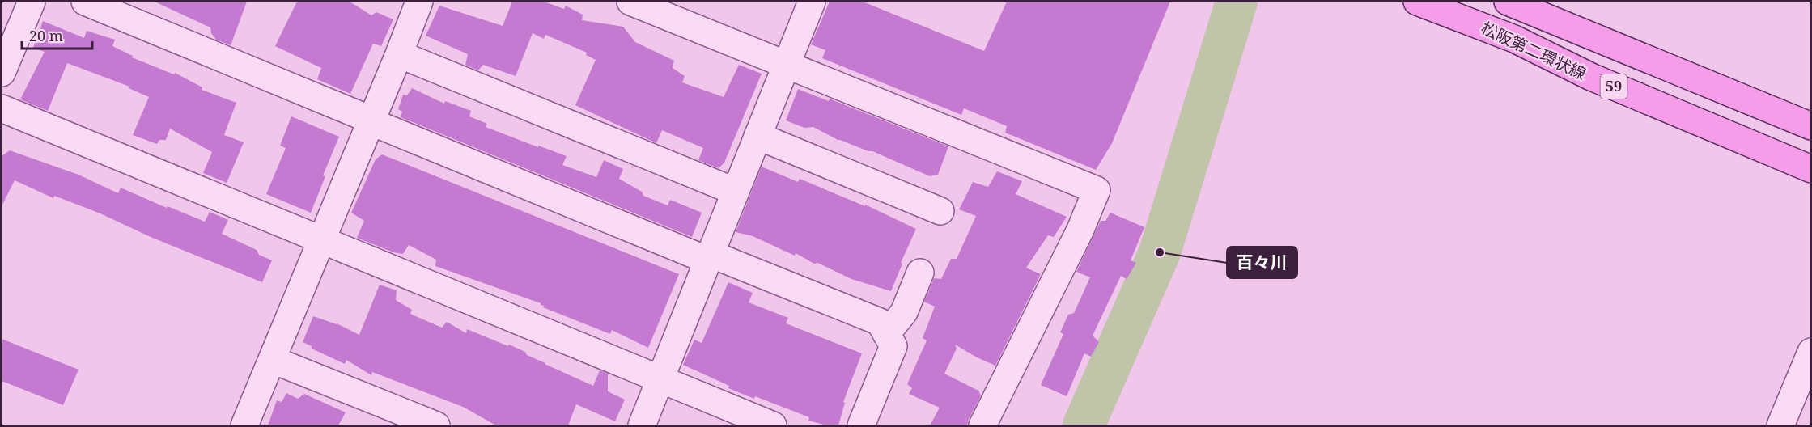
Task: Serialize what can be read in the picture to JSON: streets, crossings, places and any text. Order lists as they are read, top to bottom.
{
  "streets": {
    "main road": ["松阪第二環状線", "59"]
  },
  "places": ["百々川"],
  "scale_bar": "20 m"
}
